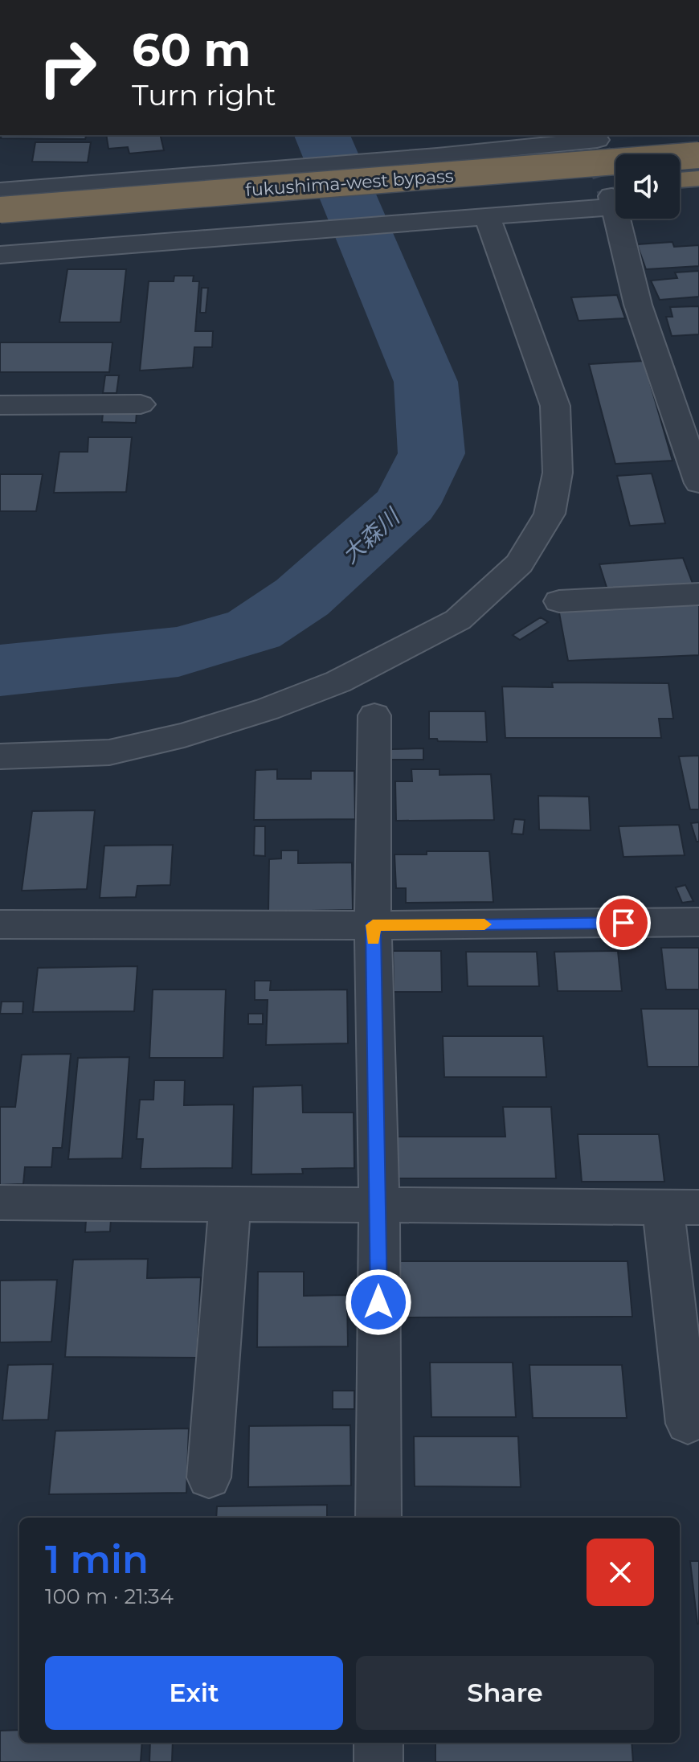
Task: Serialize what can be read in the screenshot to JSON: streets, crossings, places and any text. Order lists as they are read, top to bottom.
{
  "streets": {
    "highway": ["fukushima-west bypass"]
  },
  "water": ["大森川"],
  "page": {
    "turn": ["60 m", "Turn right"],
    "heading": ["1 min", "100 m · 21:34"],
    "buttons": ["Exit", "Share"]
  }
}
